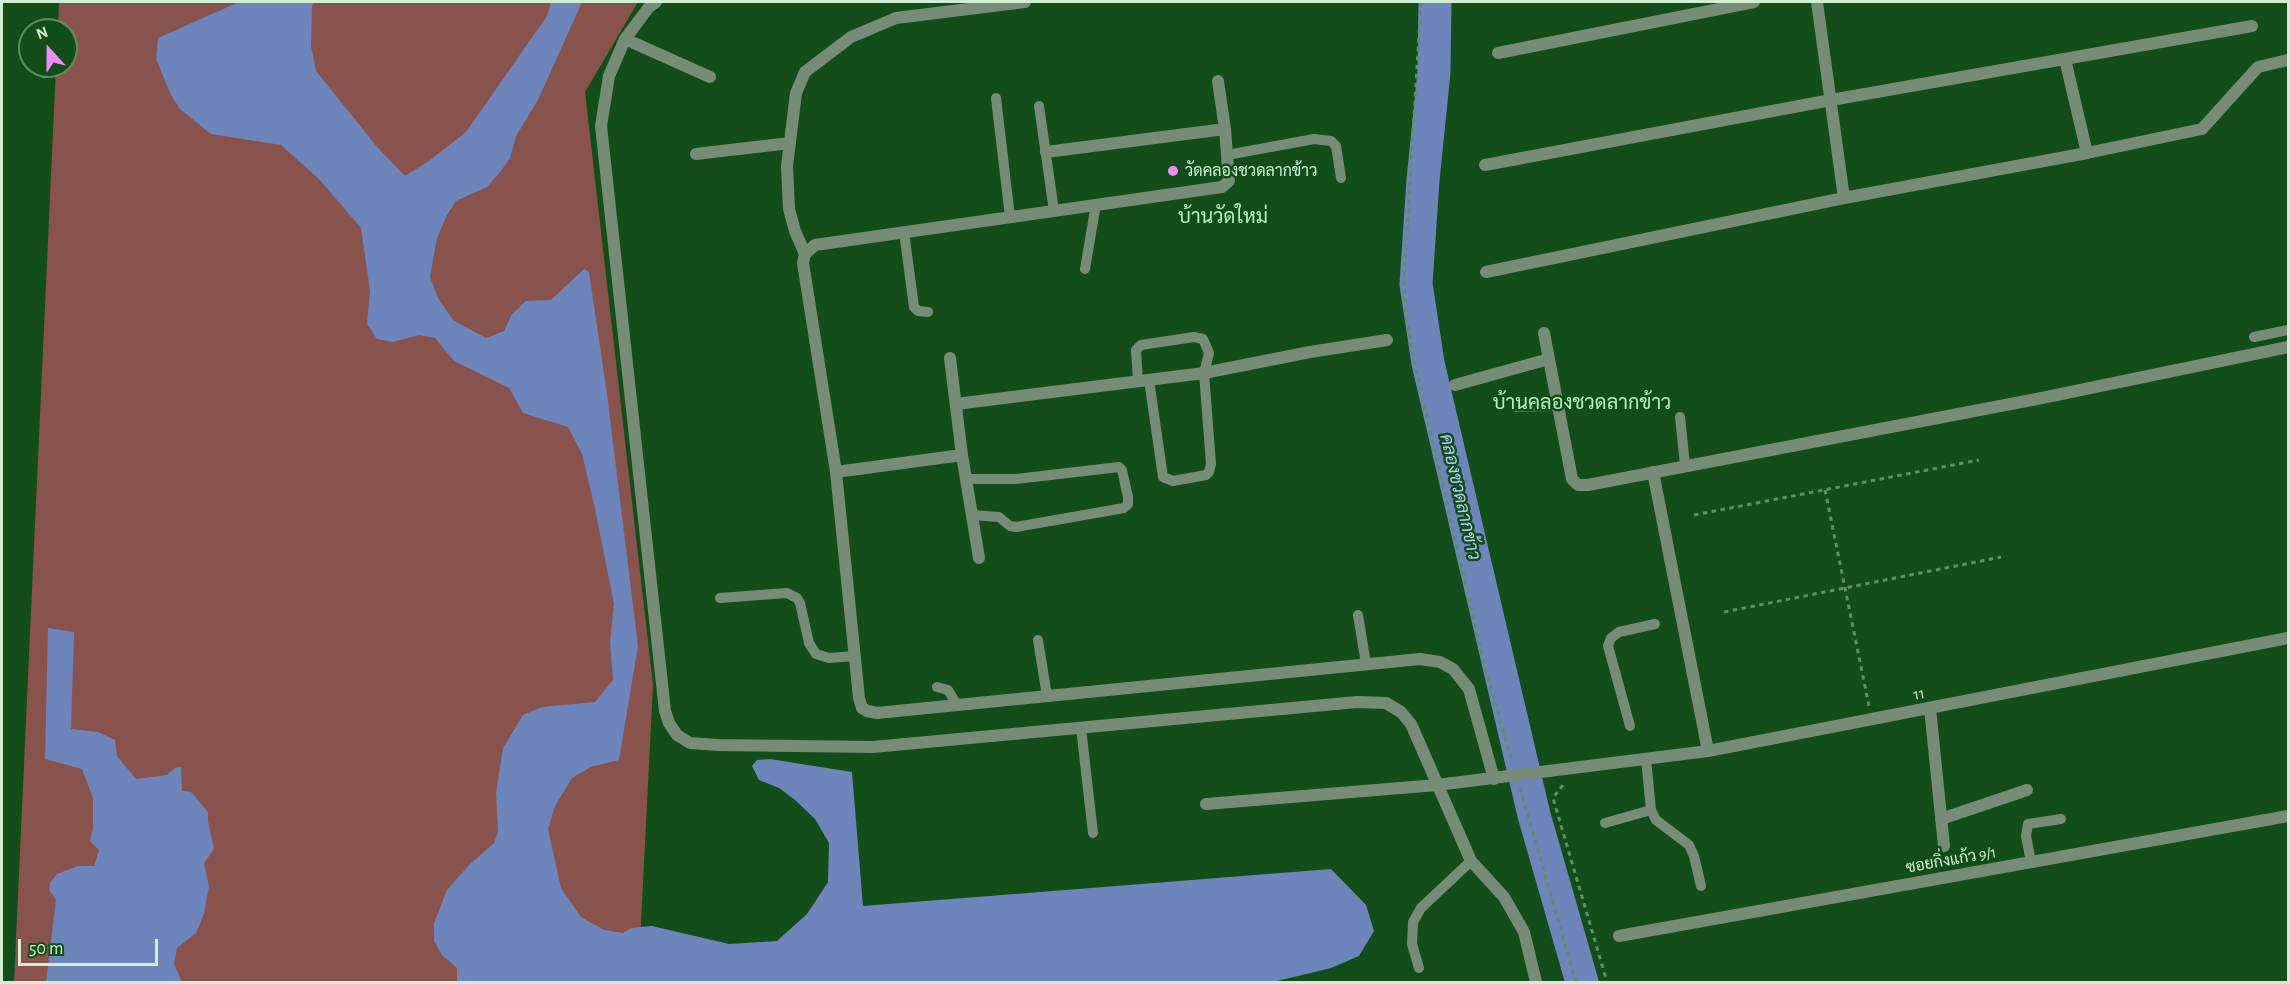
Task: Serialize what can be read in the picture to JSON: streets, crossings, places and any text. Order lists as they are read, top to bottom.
{
  "streets": {
    "street": ["11", "ซอยกิ่งแก้ว 9/1"]
  },
  "districts": ["บ้านวัดใหม่", "บ้านคลองชวดลากข้าว"],
  "water": ["คลองชวดลากข้าว"],
  "places": ["วัดคลองชวดลากข้าว"],
  "scale_bar": "50 m",
  "north": "top"
}
